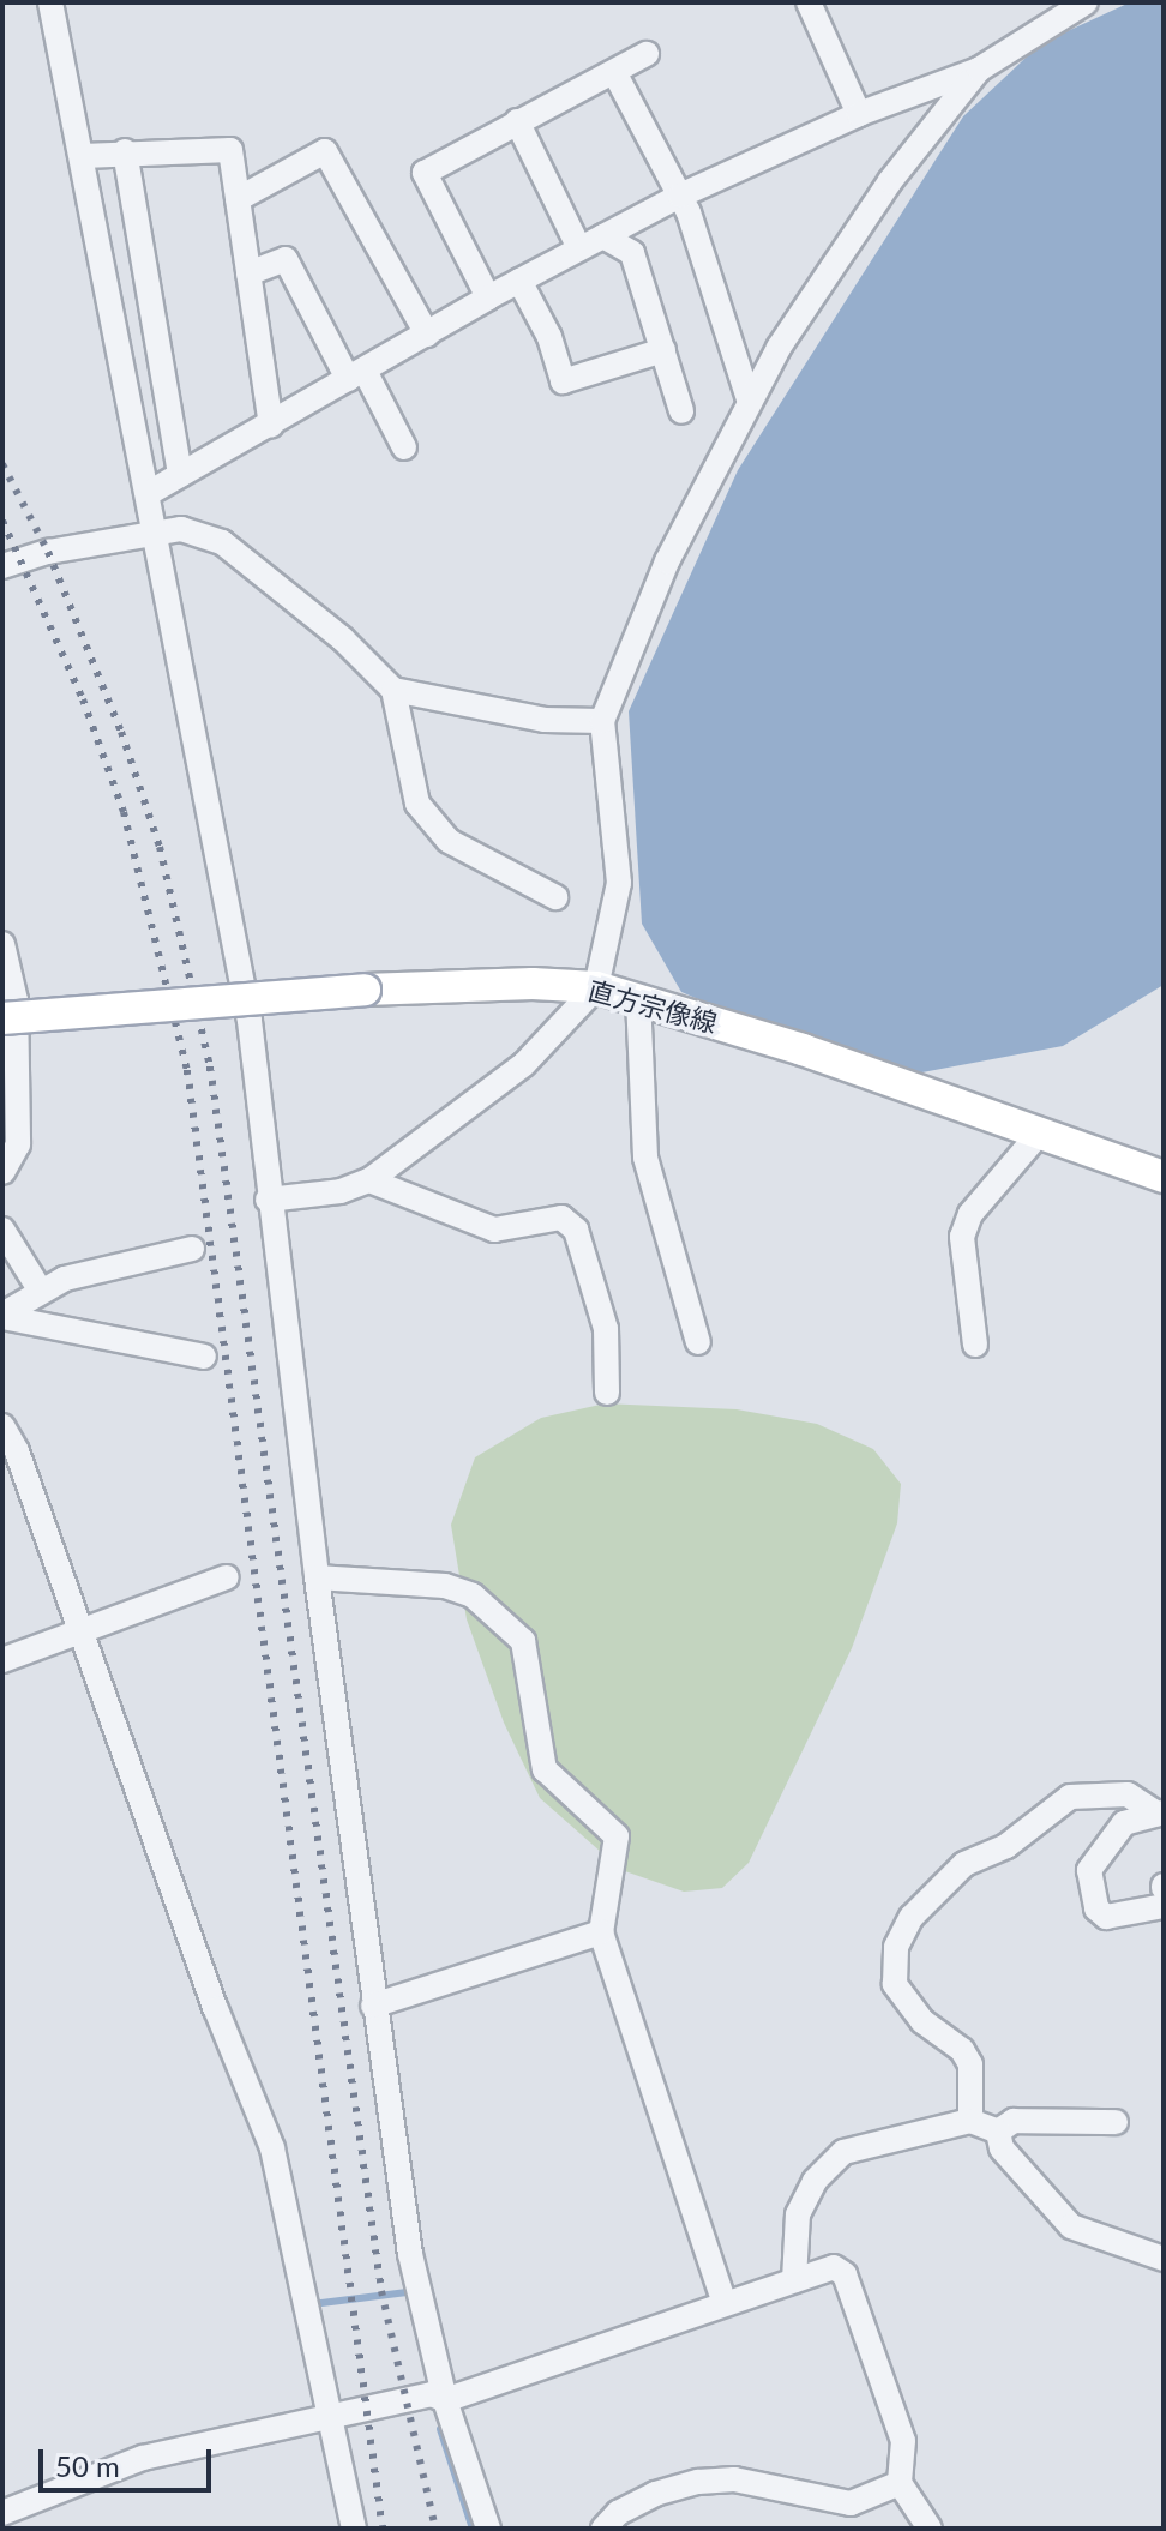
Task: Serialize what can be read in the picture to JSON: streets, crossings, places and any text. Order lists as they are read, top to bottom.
{
  "streets": {
    "main road": ["直方宗像線"]
  },
  "scale_bar": "50 m"
}
